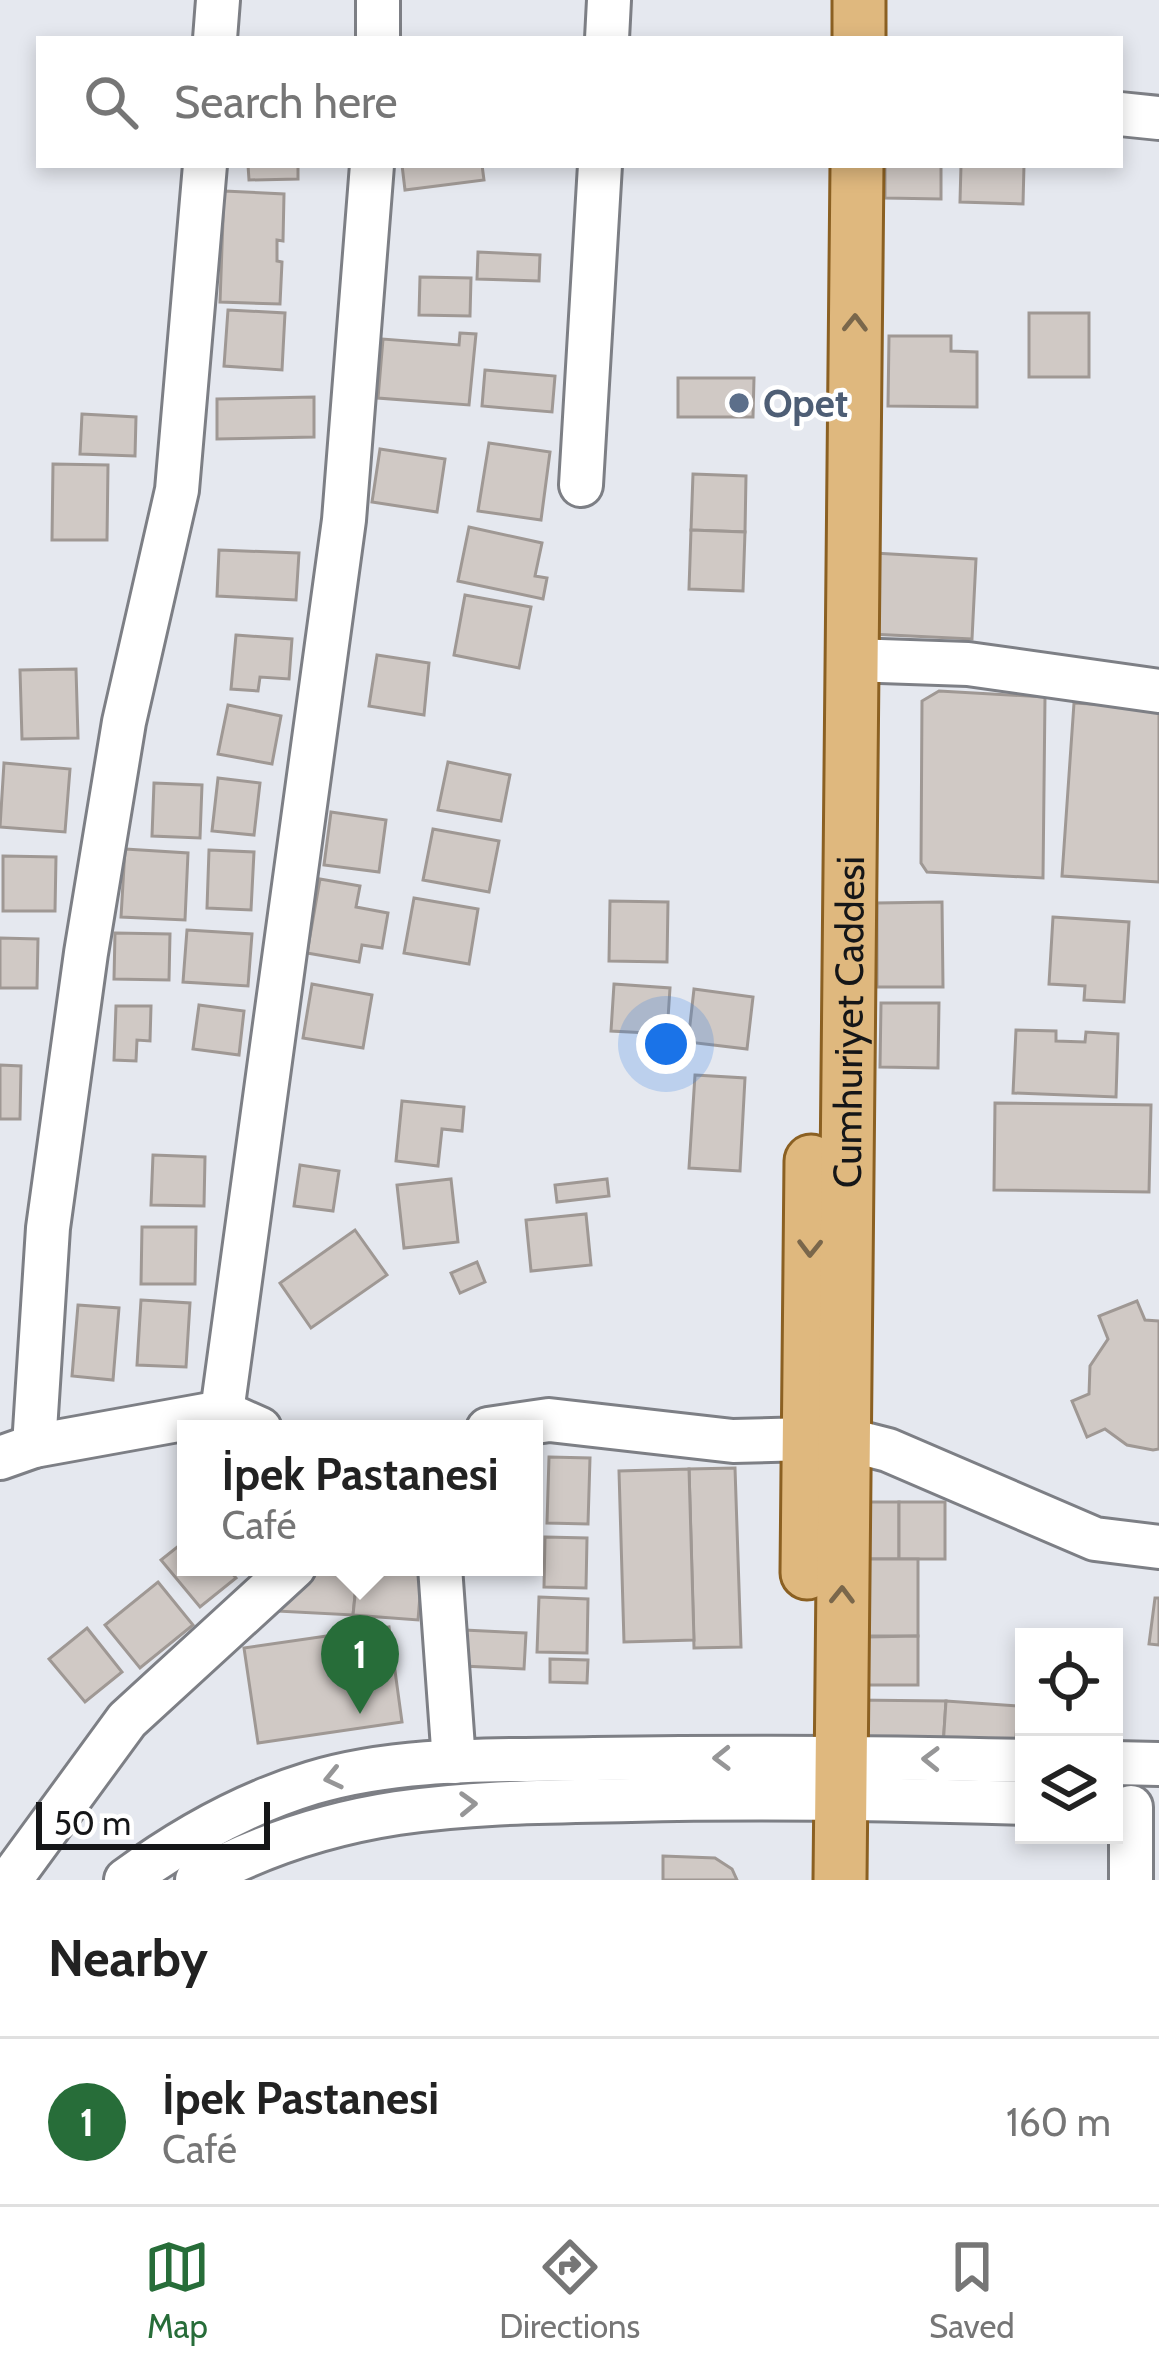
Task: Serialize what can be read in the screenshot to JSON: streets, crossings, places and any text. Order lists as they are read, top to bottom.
{
  "streets": {
    "main road": ["Cumhuriyet Caddesi"]
  },
  "places": ["Opet"],
  "scale_bar": "50 m",
  "page": {
    "search": "Search here",
    "popup": ["İpek Pastanesi", "Café"],
    "pins": "1",
    "scale": "50 m",
    "heading": "Nearby",
    "list": [
      {
        "mark": "1",
        "name": "İpek Pastanesi",
        "note": "Café",
        "value": "160 m"
      }
    ],
    "nav": ["Map", "Directions", "Saved"]
  }
}
